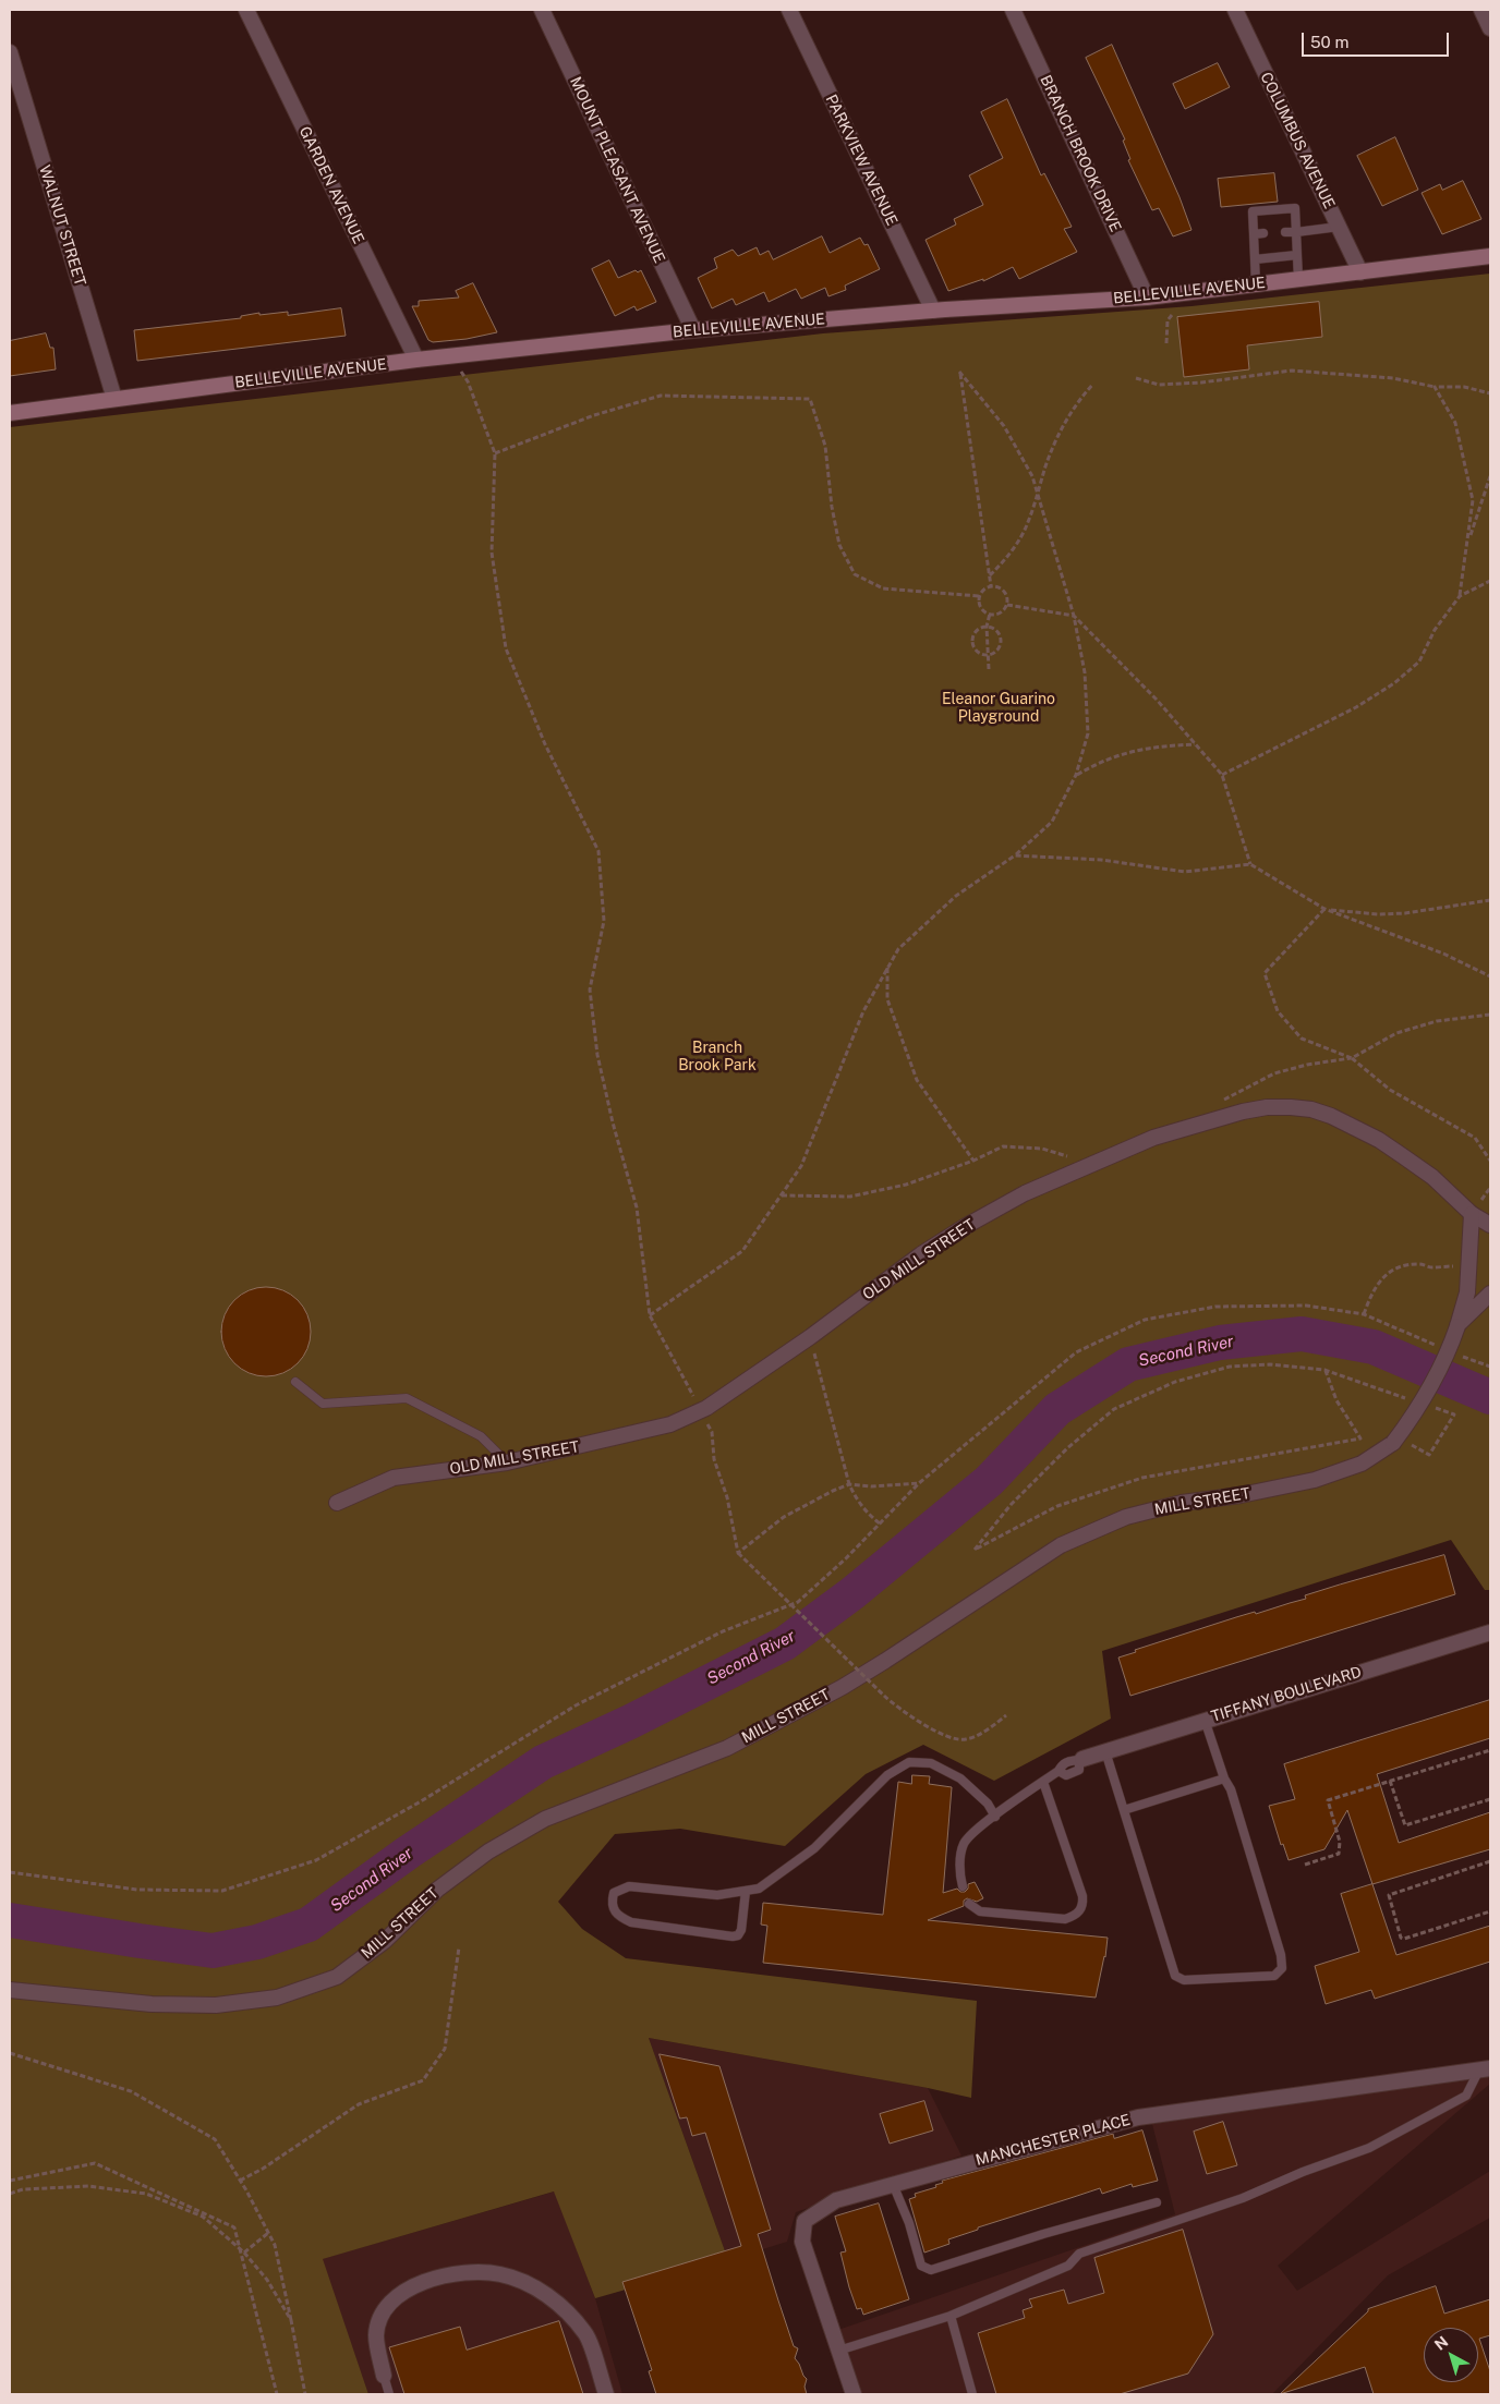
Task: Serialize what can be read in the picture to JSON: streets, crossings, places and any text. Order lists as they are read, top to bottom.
{
  "streets": {
    "main road": ["BELLEVILLE AVENUE"],
    "street": [
      "COLUMBUS AVENUE",
      "BRANCH BROOK DRIVE",
      "PARKVIEW AVENUE",
      "MOUNT PLEASANT AVENUE",
      "GARDEN AVENUE",
      "WALNUT STREET",
      "OLD MILL STREET",
      "MILL STREET",
      "TIFFANY BOULEVARD",
      "MANCHESTER PLACE"
    ]
  },
  "crossings": [
    ["COLUMBUS AVENUE", "BELLEVILLE AVENUE"],
    ["BRANCH BROOK DRIVE", "BELLEVILLE AVENUE"],
    ["PARKVIEW AVENUE", "BELLEVILLE AVENUE"],
    ["MOUNT PLEASANT AVENUE", "BELLEVILLE AVENUE"],
    ["GARDEN AVENUE", "BELLEVILLE AVENUE"],
    ["WALNUT STREET", "BELLEVILLE AVENUE"]
  ],
  "water": ["Second River"],
  "parks": ["Eleanor Guarino Playground", "Branch Brook Park"],
  "scale_bar": "50 m",
  "north": "top left"
}
